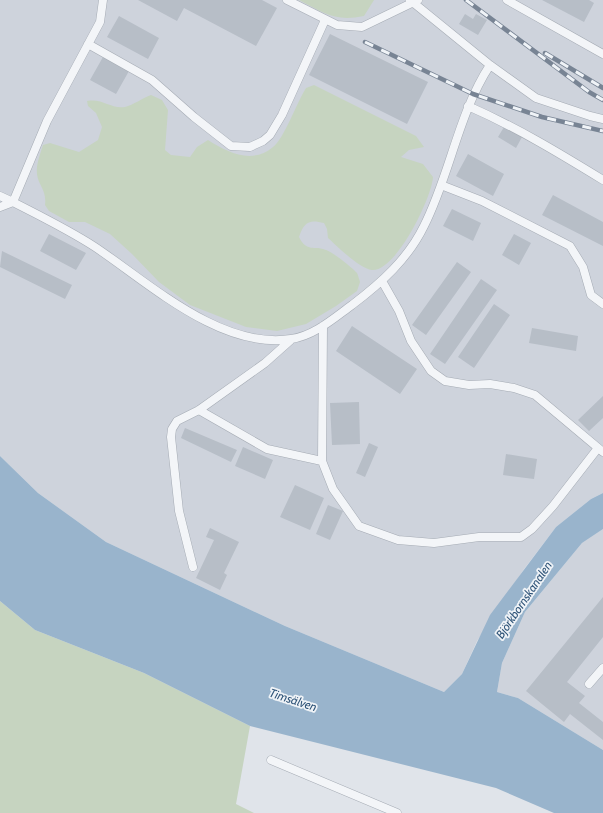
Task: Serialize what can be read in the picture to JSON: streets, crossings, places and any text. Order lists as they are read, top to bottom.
{
  "water": ["Björkbornskanalen", "Timsälven"]
}
